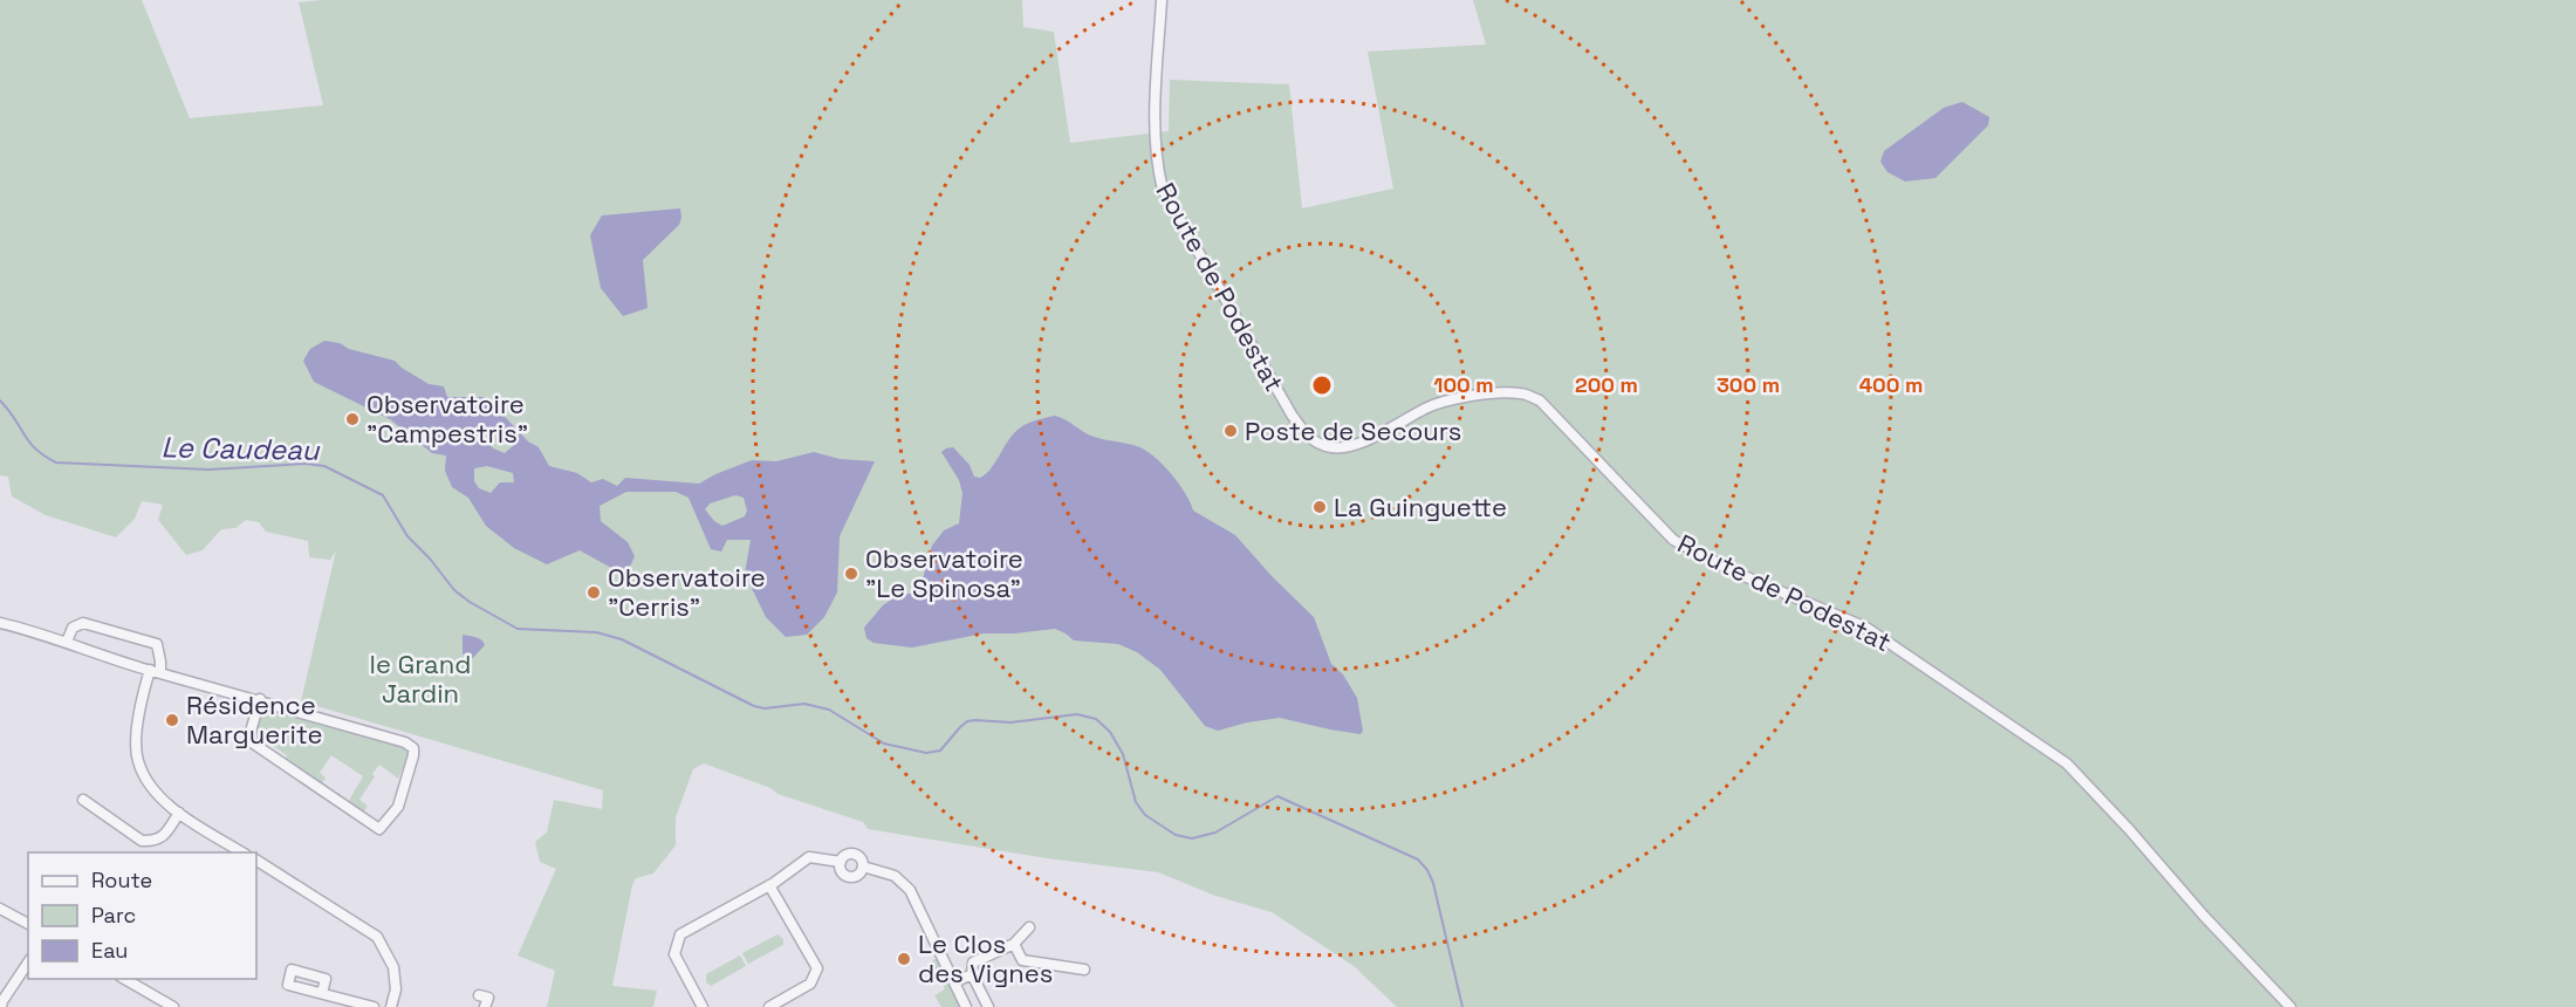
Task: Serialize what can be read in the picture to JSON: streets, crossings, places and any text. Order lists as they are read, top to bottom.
{
  "streets": {
    "street": ["Route de Podestat"]
  },
  "water": ["Le Caudeau"],
  "parks": ["le Grand Jardin"],
  "places": [
    "Observatoire \"Campestris\"",
    "Poste de Secours",
    "La Guinguette",
    "Observatoire \"Le Spinosa\"",
    "Observatoire \"Cerris\"",
    "Résidence Marguerite",
    "Le Clos des Vignes"
  ],
  "legend": ["Route", "Parc", "Eau"],
  "rings": [
    "100 m",
    "200 m",
    "300 m",
    "400 m"
  ]
}
